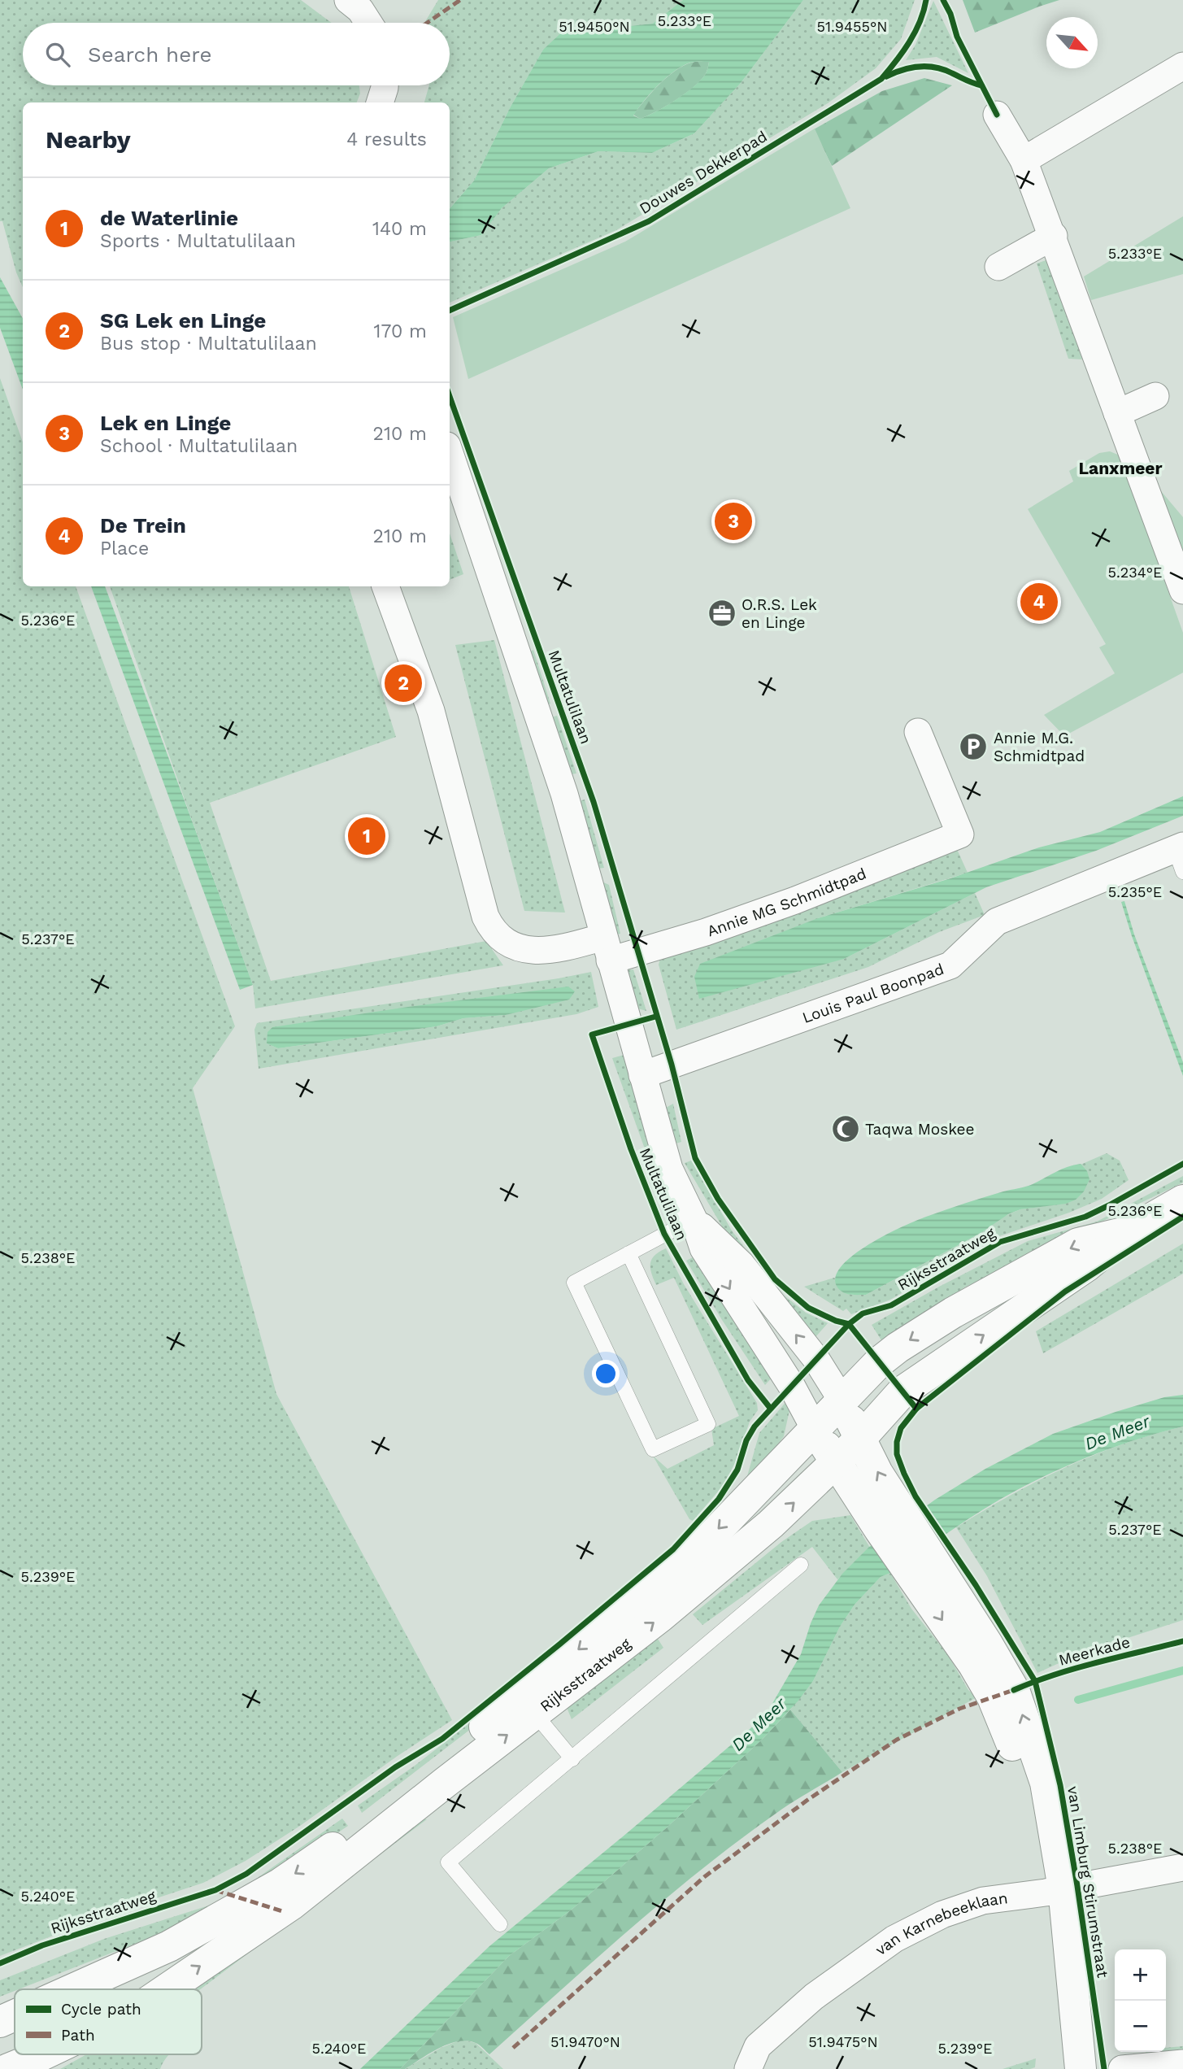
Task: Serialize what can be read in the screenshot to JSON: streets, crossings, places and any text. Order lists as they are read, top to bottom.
{
  "streets": {
    "street": [
      "Multatulilaan",
      "Annie MG Schmidtpad",
      "Louis Paul Boonpad",
      "Rijksstraatweg",
      "van Limburg Stirumstraat",
      "van Karnebeeklaan"
    ],
    "cycle path": ["Douwes Dekkerpad", "Meerkade"]
  },
  "crossings": [
    ["Multatulilaan", "Annie MG Schmidtpad"],
    ["Multatulilaan", "Louis Paul Boonpad"],
    ["Multatulilaan", "Rijksstraatweg"],
    ["Multatulilaan", "van Limburg Stirumstraat"],
    ["Rijksstraatweg", "van Limburg Stirumstraat"],
    ["van Limburg Stirumstraat", "van Karnebeeklaan"]
  ],
  "districts": ["Lanxmeer"],
  "water": ["De Meer"],
  "places": {
    "office": ["O.R.S. Lek en Linge"],
    "parking": ["Annie M.G. Schmidtpad"],
    "mosque": ["Taqwa Moskee"]
  },
  "legend": ["Cycle path", "Path"],
  "north": "bottom right",
  "page": {
    "search": "Search here",
    "heading": ["Nearby", "4 results"],
    "list": [
      {
        "mark": "1",
        "name": "de Waterlinie",
        "note": "Sports · Multatulilaan",
        "value": "140 m"
      },
      {
        "mark": "2",
        "name": "SG Lek en Linge",
        "note": "Bus stop · Multatulilaan",
        "value": "170 m"
      },
      {
        "mark": "3",
        "name": "Lek en Linge",
        "note": "School · Multatulilaan",
        "value": "210 m"
      },
      {
        "mark": "4",
        "name": "De Trein",
        "note": "Place",
        "value": "210 m"
      }
    ],
    "pins": [
      "3",
      "4",
      "2",
      "1"
    ],
    "map_buttons": ["+", "−"]
  },
  "coordinates": [
    "5.233°E",
    "51.9450°N",
    "51.9455°N",
    "5.234°E",
    "5.236°E",
    "5.235°E",
    "5.237°E",
    "5.238°E",
    "5.239°E",
    "5.240°E",
    "51.9470°N",
    "51.9475°N"
  ]
}
